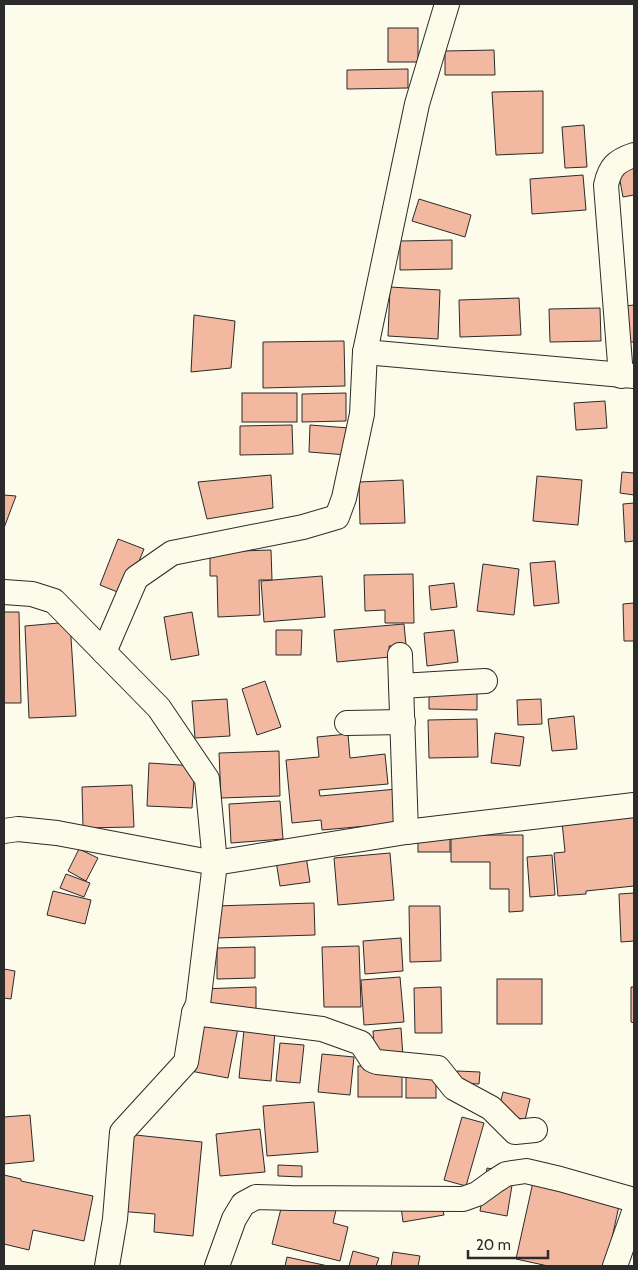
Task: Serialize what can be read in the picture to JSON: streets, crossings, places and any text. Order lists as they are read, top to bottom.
{
  "scale_bar": "20 m"
}
